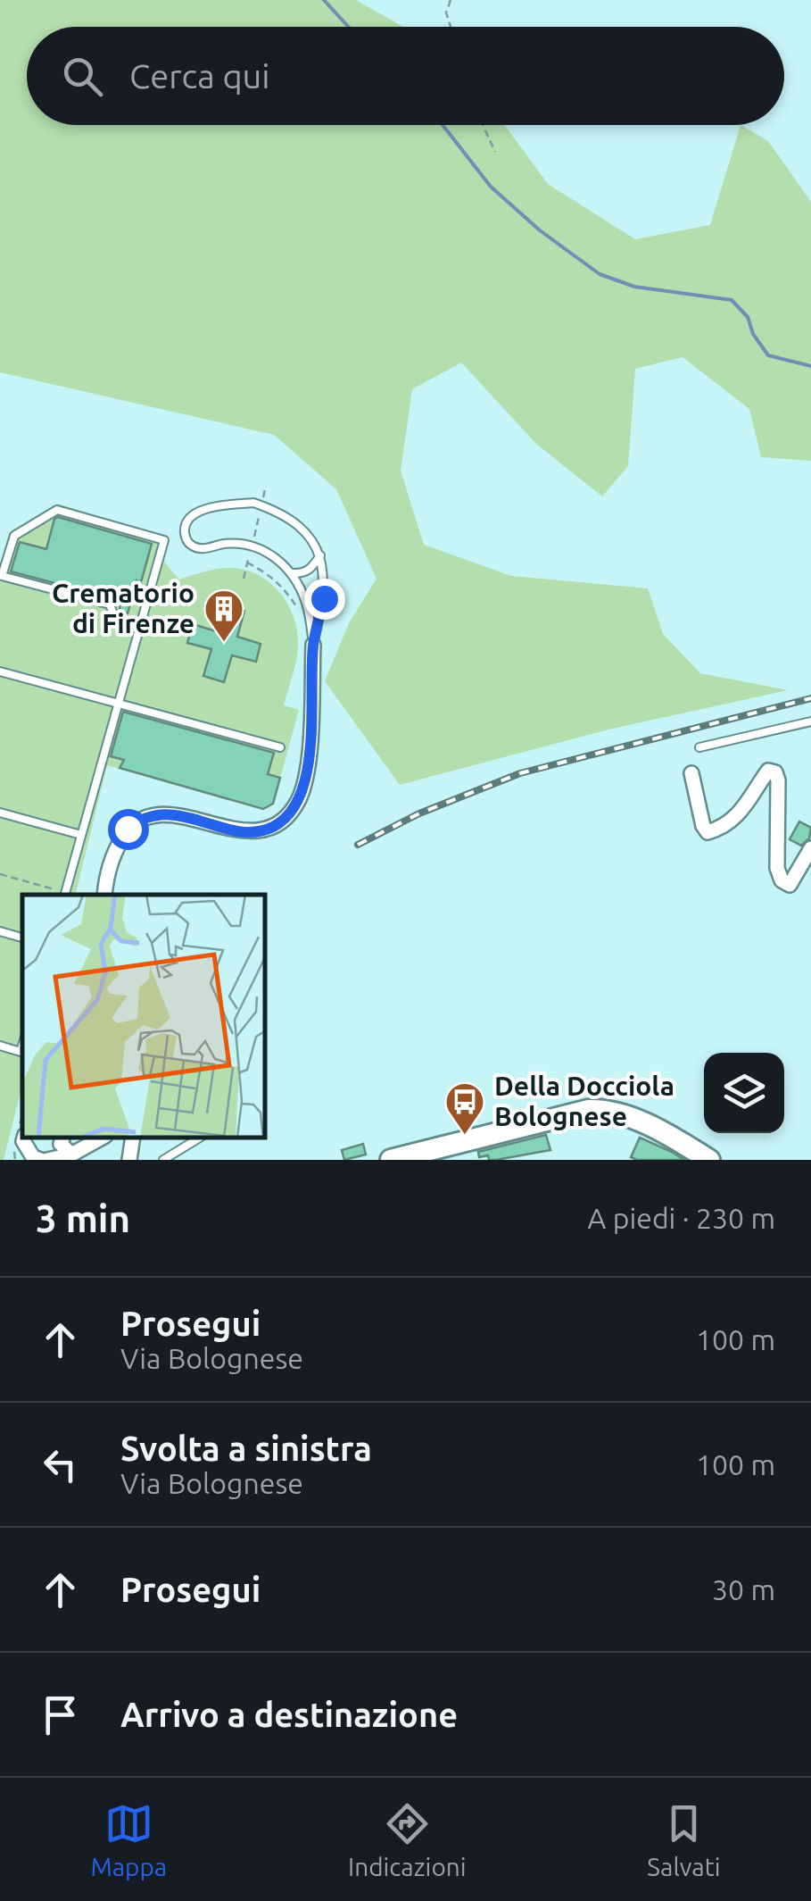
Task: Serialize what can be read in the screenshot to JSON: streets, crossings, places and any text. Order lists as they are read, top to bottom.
{
  "places": {
    "building": ["Crematorio di Firenze"],
    "bus stop": ["Della Docciola Bolognese"]
  },
  "page": {
    "search": "Cerca qui",
    "heading": ["3 min", "A piedi · 230 m"],
    "list": [
      ["Prosegui", "Via Bolognese", "100 m"],
      ["Svolta a sinistra", "Via Bolognese", "100 m"],
      ["Prosegui", "30 m"],
      "Arrivo a destinazione"
    ],
    "nav": ["Mappa", "Indicazioni", "Salvati"]
  }
}
